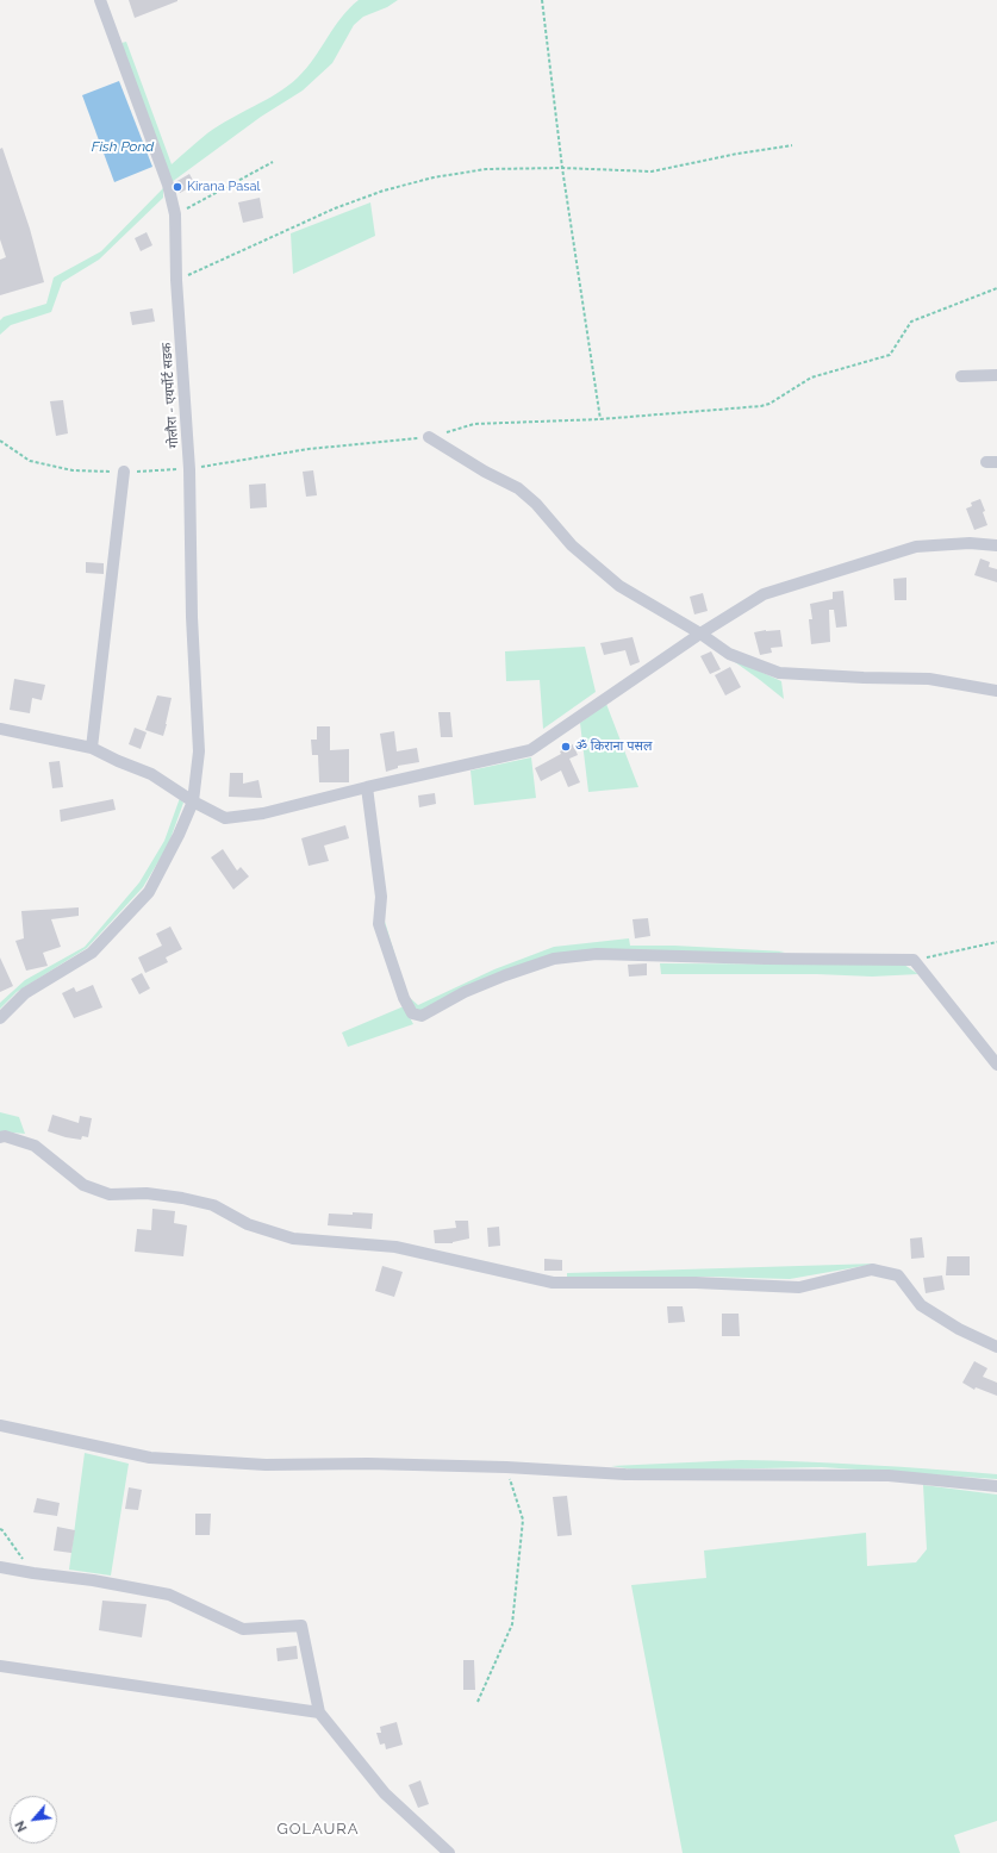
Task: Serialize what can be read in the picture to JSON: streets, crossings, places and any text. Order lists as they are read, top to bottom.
{
  "streets": {
    "street": ["गोलौरा - एयर्पोर्ट सडक"]
  },
  "districts": ["GOLAURA"],
  "water": ["Fish Pond"],
  "places": ["Kirana Pasal", "ॐ किराना पसल"],
  "north": "bottom left"
}
